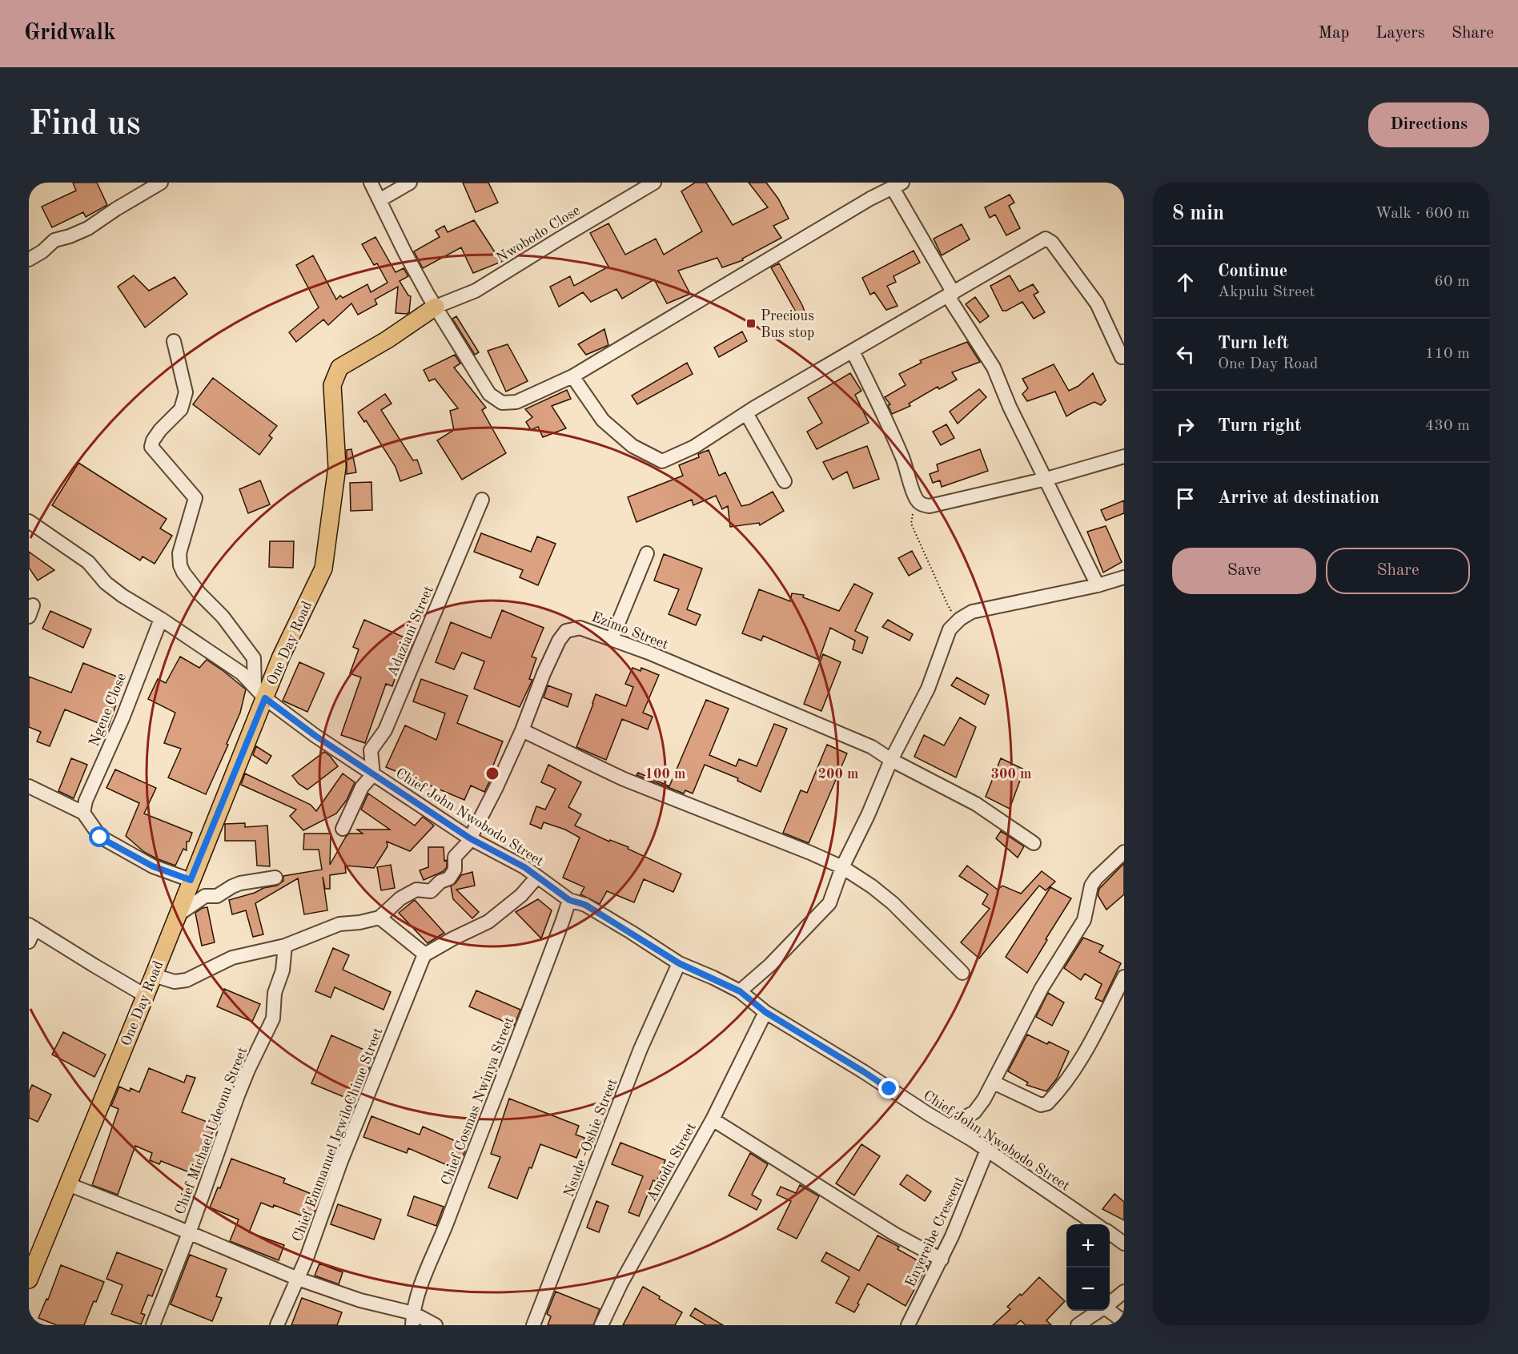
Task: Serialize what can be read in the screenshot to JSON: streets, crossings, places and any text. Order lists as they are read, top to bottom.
{
  "streets": {
    "main road": ["One Day Road"],
    "street": [
      "Nwobodo Close",
      "Ezimo Street",
      "Adaziani Street",
      "Ngene Close",
      "Chief John Nwobodo Street",
      "Chief Cosmas Nwinya Street",
      "Chief Michael Udeonu Street",
      "Chief Emmanuel IgwiloChime Street",
      "Nsude -Oshie Street",
      "Amodu Street",
      "Enyereibe Crescent"
    ]
  },
  "crossings": [
    ["Nwobodo Close", "One Day Road"],
    ["Ezimo Street", "Chief John Nwobodo Street"],
    ["Adaziani Street", "Chief John Nwobodo Street"],
    ["One Day Road", "Chief John Nwobodo Street"],
    ["Ngene Close", "Chief John Nwobodo Street"],
    ["Chief John Nwobodo Street", "Chief Cosmas Nwinya Street"],
    ["Chief John Nwobodo Street", "Nsude -Oshie Street"],
    ["Chief John Nwobodo Street", "Amodu Street"],
    ["Chief John Nwobodo Street", "Enyereibe Crescent"]
  ],
  "places": {
    "transit": ["Precious Bus stop"]
  },
  "page": {
    "header": "Gridwalk",
    "nav": ["Map", "Layers", "Share"],
    "buttons": [
      "Directions",
      ["Save", "Share"]
    ],
    "title": "Find us",
    "heading": ["8 min", "Walk · 600 m"],
    "list": [
      ["Continue", "Akpulu Street", "60 m"],
      ["Turn left", "One Day Road", "110 m"],
      ["Turn right", "430 m"],
      "Arrive at destination"
    ],
    "map_buttons": ["+", "−"]
  },
  "rings": ["100 m", "200 m", "300 m"]
}
